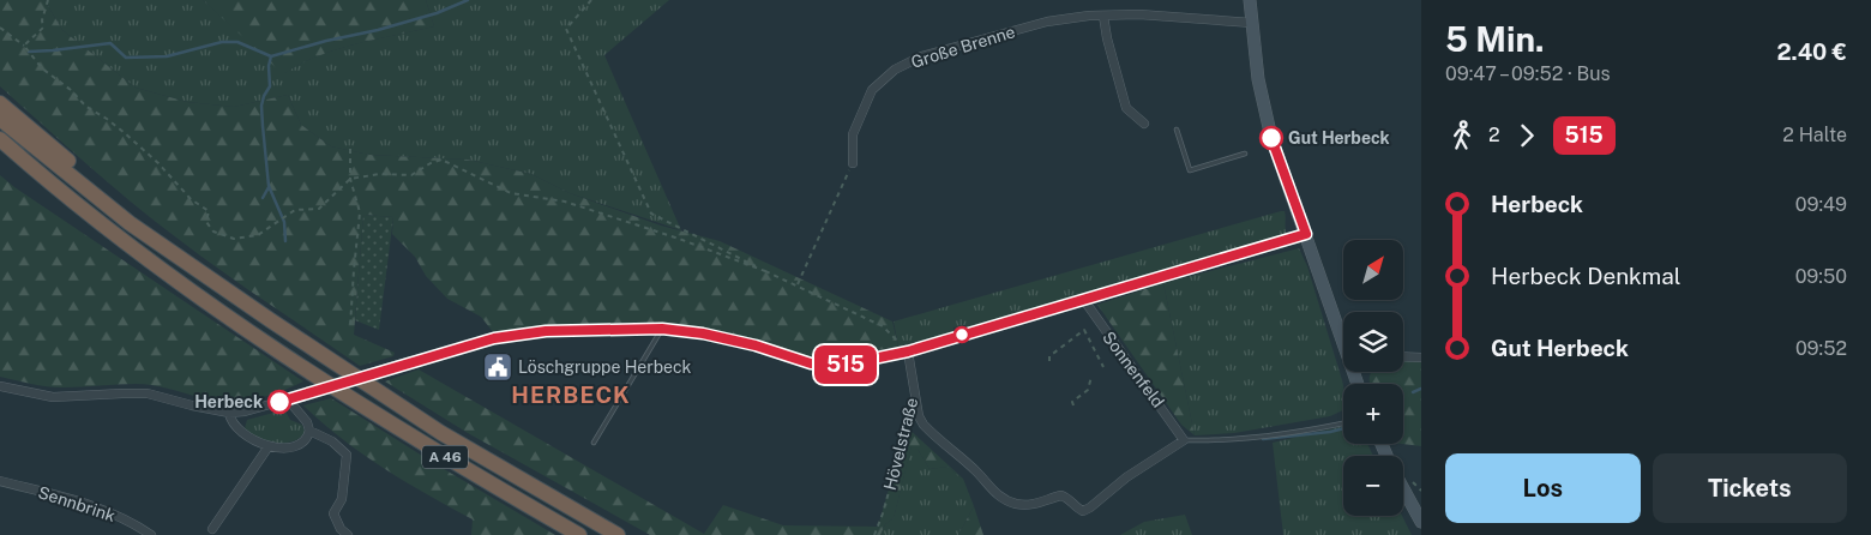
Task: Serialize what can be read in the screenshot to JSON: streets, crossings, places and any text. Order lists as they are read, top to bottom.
{
  "streets": {
    "highway": ["A 46"],
    "street": [
      "Große Brenne",
      "Sonnenfeld",
      "Hövelstraße",
      "Sennbrink"
    ]
  },
  "crossings": [
    ["Sonnenfeld", "Hövelstraße"]
  ],
  "districts": ["HERBECK"],
  "places": {
    "other": ["Gut Herbeck", "Herbeck"],
    "public building": ["Löschgruppe Herbeck"]
  },
  "lines": ["bus line 515"],
  "north": "top right",
  "page": {
    "on_map": "515",
    "heading": ["5 Min.", "09:47 – 09:52 · Bus", "2.40 €"],
    "legs": ["2", "515", "2 Halte"],
    "list": [
      {
        "name": "Herbeck",
        "value": "09:49"
      },
      {
        "name": "Herbeck Denkmal",
        "value": "09:50"
      },
      {
        "name": "Gut Herbeck",
        "value": "09:52"
      }
    ],
    "map_buttons": ["+", "−"],
    "buttons": ["Los", "Tickets"]
  }
}
